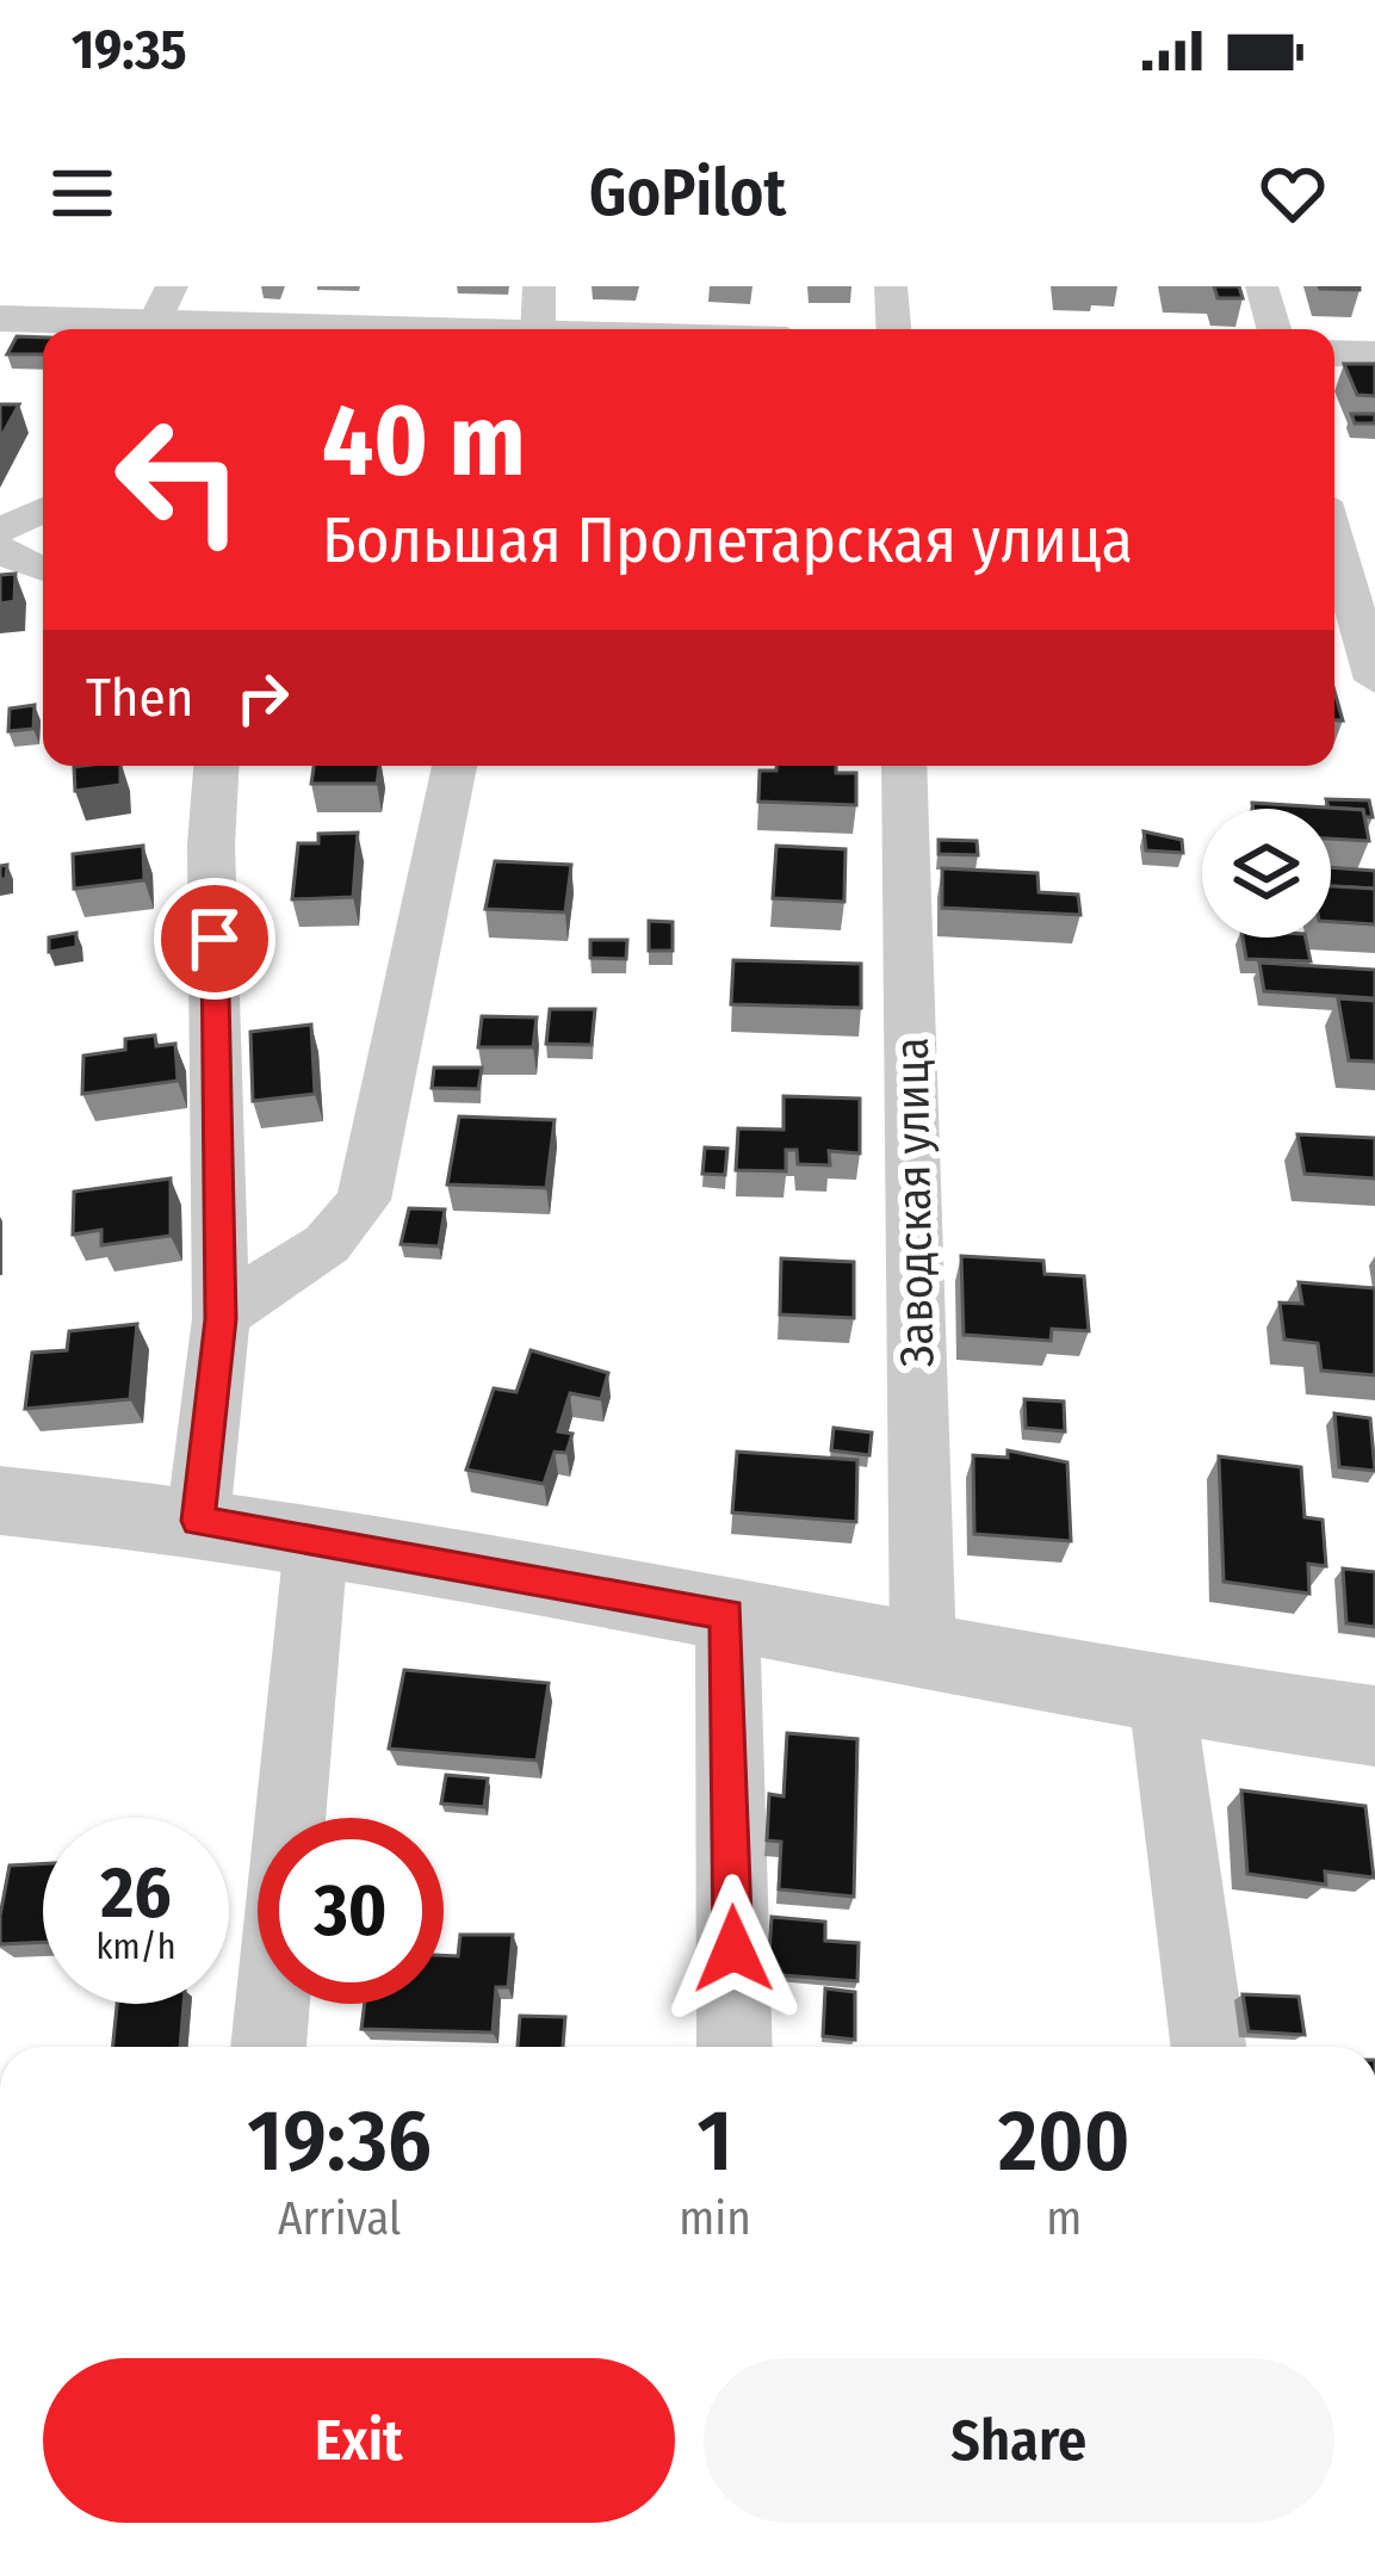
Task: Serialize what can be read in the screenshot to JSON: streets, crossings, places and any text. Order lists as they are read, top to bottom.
{
  "streets": {
    "street": ["Заводская улица"]
  },
  "page": {
    "status": "19:35",
    "header": "GoPilot",
    "turn": ["40 m", "Большая Пролетарская улица"],
    "then": "Then",
    "speed": "26 km/h",
    "limit": "30",
    "eta": [
      "19:36",
      "Arrival",
      "1",
      "min",
      "200",
      "m"
    ],
    "buttons": ["Exit", "Share"]
  }
}
